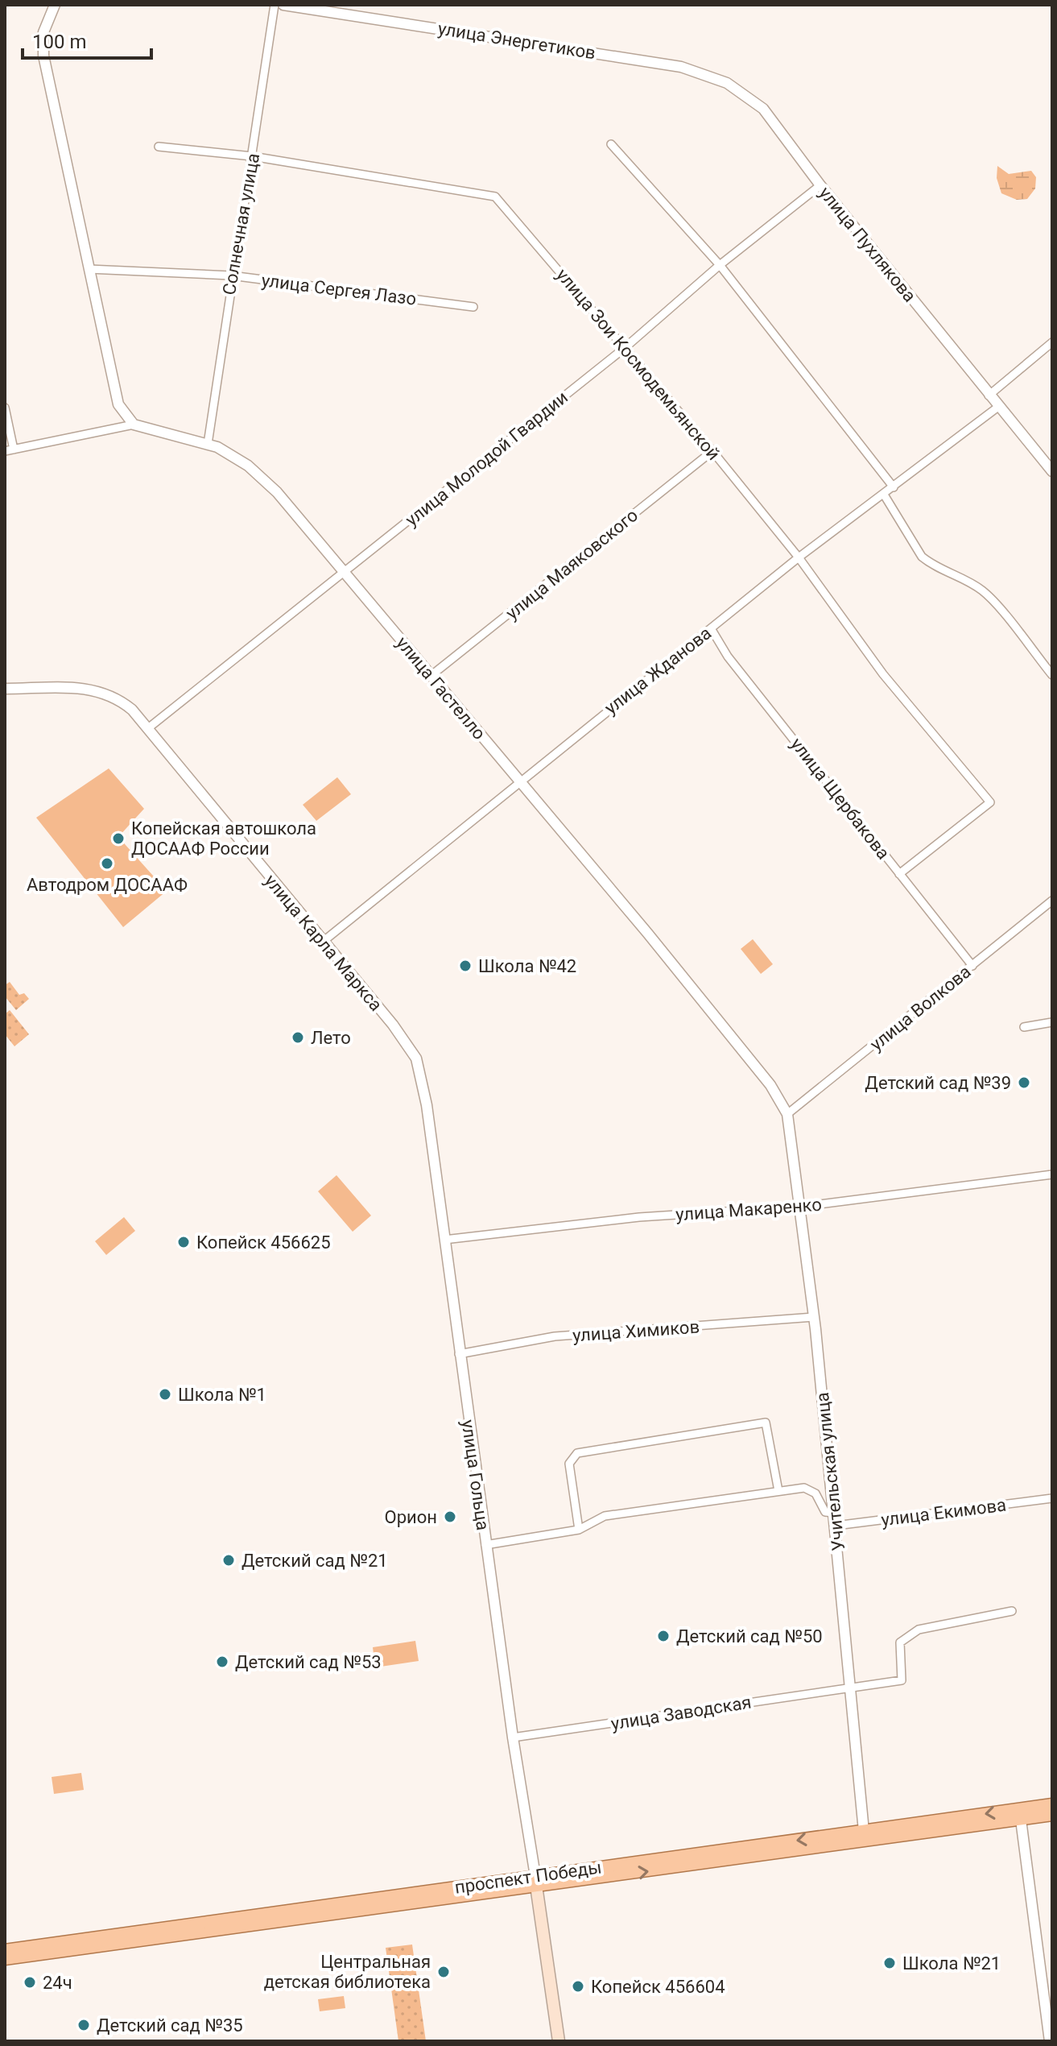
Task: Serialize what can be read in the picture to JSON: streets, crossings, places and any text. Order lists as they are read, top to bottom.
{
  "streets": {
    "main road": ["проспект Победы"],
    "street": [
      "улица Энергетиков",
      "Солнечная улица",
      "улица Пухлякова",
      "улица Сергея Лазо",
      "улица Зои Космодемьянской",
      "улица Молодой Гвардии",
      "улица Маяковского",
      "улица Жданова",
      "улица Гастелло",
      "улица Щербакова",
      "улица Карла Маркса",
      "улица Волкова",
      "улица Макаренко",
      "улица Химиков",
      "Учительская улица",
      "улица Гольца",
      "улица Екимова",
      "улица Заводская"
    ]
  },
  "crossings": [
    ["улица Энергетиков", "улица Пухлякова"],
    ["Солнечная улица", "улица Сергея Лазо"],
    ["Солнечная улица", "улица Зои Космодемьянской"],
    ["Солнечная улица", "улица Гастелло"],
    ["улица Пухлякова", "улица Молодой Гвардии"],
    ["улица Пухлякова", "улица Жданова"],
    ["улица Зои Космодемьянской", "улица Молодой Гвардии"],
    ["улица Зои Космодемьянской", "улица Маяковского"],
    ["улица Зои Космодемьянской", "улица Жданова"],
    ["улица Зои Космодемьянской", "улица Щербакова"],
    ["улица Молодой Гвардии", "улица Гастелло"],
    ["улица Молодой Гвардии", "улица Карла Маркса"],
    ["улица Маяковского", "улица Гастелло"],
    ["улица Жданова", "улица Гастелло"],
    ["улица Жданова", "улица Щербакова"],
    ["улица Жданова", "улица Карла Маркса"],
    ["улица Гастелло", "улица Волкова"],
    ["улица Гастелло", "Учительская улица"],
    ["улица Щербакова", "улица Волкова"],
    ["улица Карла Маркса", "улица Гольца"],
    ["улица Волкова", "Учительская улица"],
    ["улица Макаренко", "Учительская улица"],
    ["улица Макаренко", "улица Гольца"],
    ["улица Химиков", "Учительская улица"],
    ["улица Химиков", "улица Гольца"],
    ["Учительская улица", "улица Екимова"],
    ["Учительская улица", "улица Заводская"],
    ["Учительская улица", "проспект Победы"],
    ["улица Гольца", "улица Заводская"],
    ["улица Гольца", "проспект Победы"]
  ],
  "places": [
    "Копейская автошкола ДОСААФ России",
    "Автодром ДОСААФ",
    "Школа №42",
    "Лето",
    "Детский сад №39",
    "Копейск 456625",
    "Школа №1",
    "Орион",
    "Детский сад №21",
    "Детский сад №50",
    "Детский сад №53",
    "Школа №21",
    "Центральная детская библиотека",
    "24ч",
    "Копейск 456604",
    "Детский сад №35"
  ],
  "scale_bar": "100 m"
}
